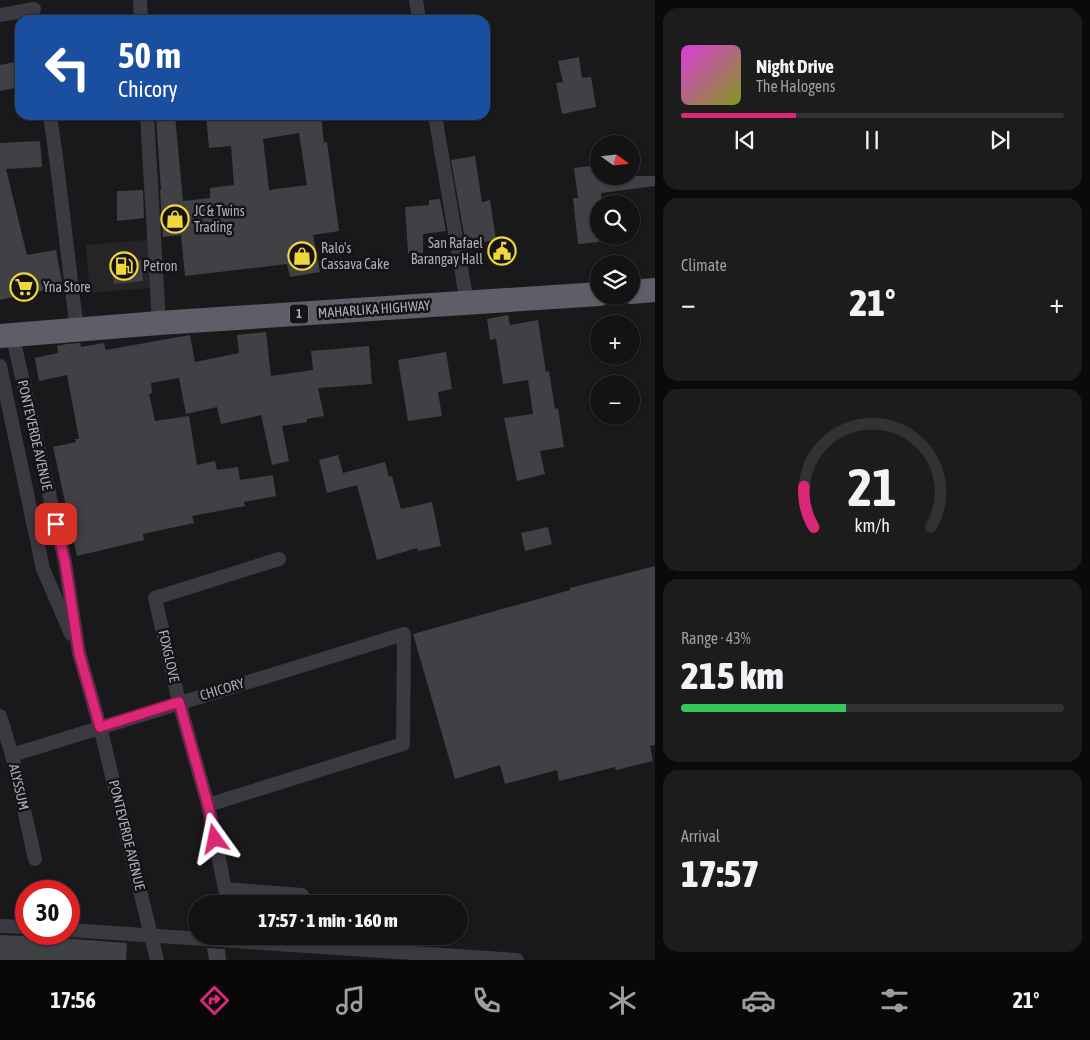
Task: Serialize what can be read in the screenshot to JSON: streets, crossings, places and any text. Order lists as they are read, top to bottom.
{
  "streets": {
    "highway": ["MAHARLIKA HIGHWAY", "1"],
    "street": [
      "PONTEVERDE AVENUE",
      "FOXGLOVE",
      "CHICORY",
      "ALYSSUM"
    ]
  },
  "crossings": [
    ["MAHARLIKA HIGHWAY", "PONTEVERDE AVENUE"],
    ["PONTEVERDE AVENUE", "CHICORY"],
    ["FOXGLOVE", "CHICORY"],
    ["CHICORY", "ALYSSUM"]
  ],
  "places": {
    "shop": ["JC & Twins Trading", "Ralo's Cassava Cake"],
    "public building": ["San Rafael Barangay Hall"],
    "fuel station": ["Petron"],
    "supermarket": ["Yna Store"]
  },
  "north": "right",
  "page": {
    "turn": ["50 m", "Chicory"],
    "song": ["Night Drive", "The Halogens"],
    "map_buttons": ["+", "−"],
    "tile": [
      "Climate",
      ["Range · 43%", "215 km"],
      ["Arrival", "17:57"]
    ],
    "heat": ["−", "21°", "+"],
    "limit": "30",
    "trip": "17:57 · 1 min · 160 m",
    "tabs": ["17:56", "21°"],
    "gauge": ["21", "km/h"]
  }
}
